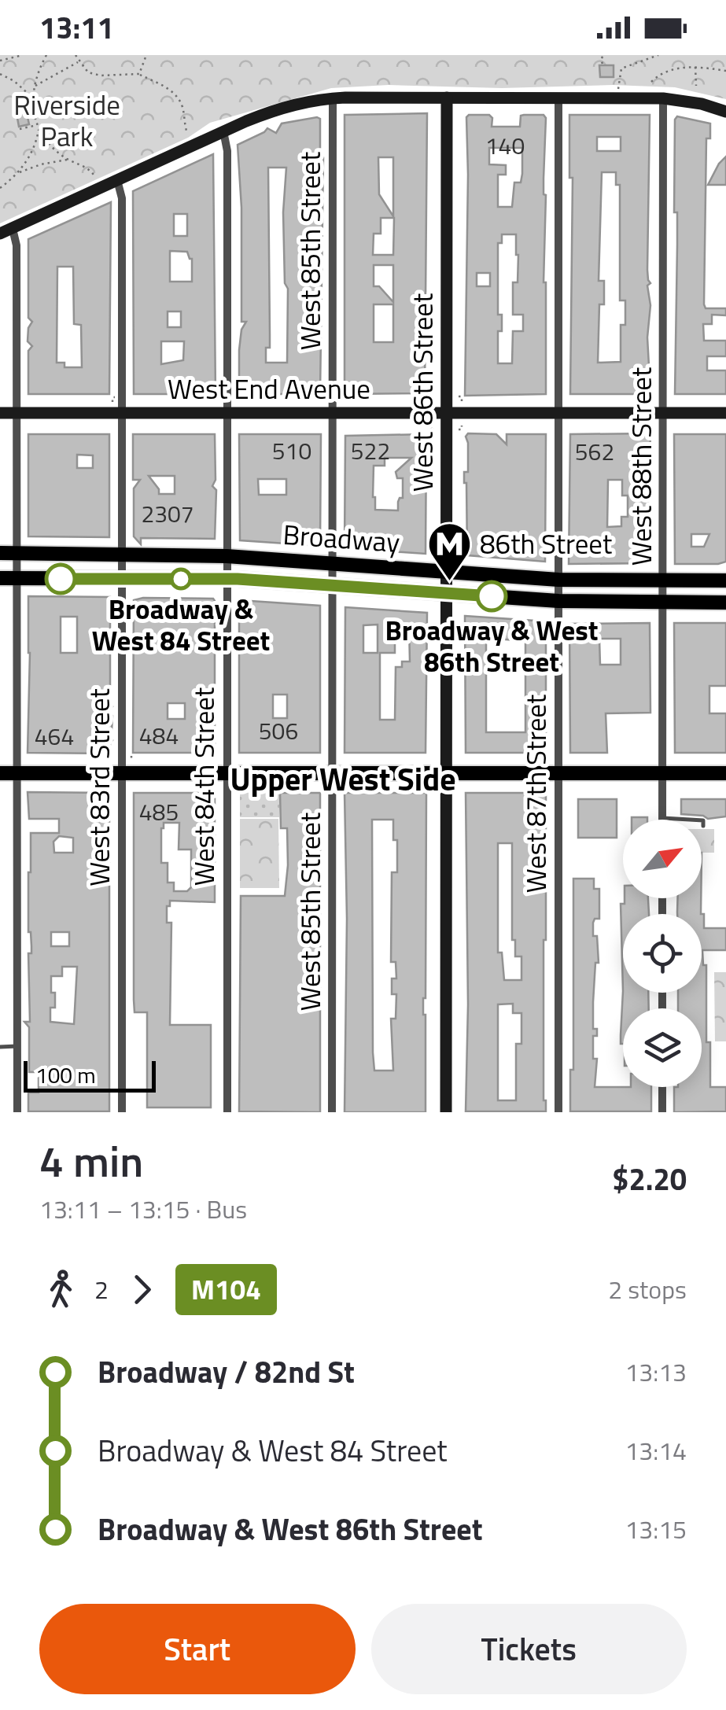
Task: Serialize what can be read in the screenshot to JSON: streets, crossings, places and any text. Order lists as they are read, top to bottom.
{
  "streets": {
    "main road": ["West End Avenue", "West 86th Street", "Broadway"],
    "street": [
      "West 85th Street",
      "West 88th Street",
      "West 84th Street",
      "West 83rd Street",
      "West 87th Street"
    ]
  },
  "crossings": [
    ["West 85th Street", "West End Avenue"],
    ["West 85th Street", "Broadway"],
    ["West End Avenue", "West 86th Street"],
    ["West End Avenue", "West 88th Street"],
    ["West End Avenue", "West 84th Street"],
    ["West End Avenue", "West 83rd Street"],
    ["West End Avenue", "West 87th Street"],
    ["West 86th Street", "Broadway"],
    ["West 88th Street", "Broadway"],
    ["Broadway", "West 84th Street"],
    ["Broadway", "West 83rd Street"],
    ["Broadway", "West 87th Street"]
  ],
  "districts": ["Upper West Side"],
  "parks": ["Riverside Park"],
  "places": {
    "other": ["Broadway & West 84 Street", "Broadway & West 86th Street"],
    "metro station": ["86th Street"]
  },
  "lines": ["bus line M104"],
  "house_numbers": [
    "140",
    "510",
    "522",
    "562",
    "2307",
    "506",
    "484",
    "464",
    "485"
  ],
  "scale_bar": "100 m",
  "north": "top right",
  "page": {
    "status": "13:11",
    "scale": "100 m",
    "heading": ["4 min", "13:11 – 13:15 · Bus", "$2.20"],
    "legs": ["2", "M104", "2 stops"],
    "list": [
      {
        "name": "Broadway / 82nd St",
        "value": "13:13"
      },
      {
        "name": "Broadway & West 84 Street",
        "value": "13:14"
      },
      {
        "name": "Broadway & West 86th Street",
        "value": "13:15"
      }
    ],
    "buttons": ["Start", "Tickets"]
  }
}
